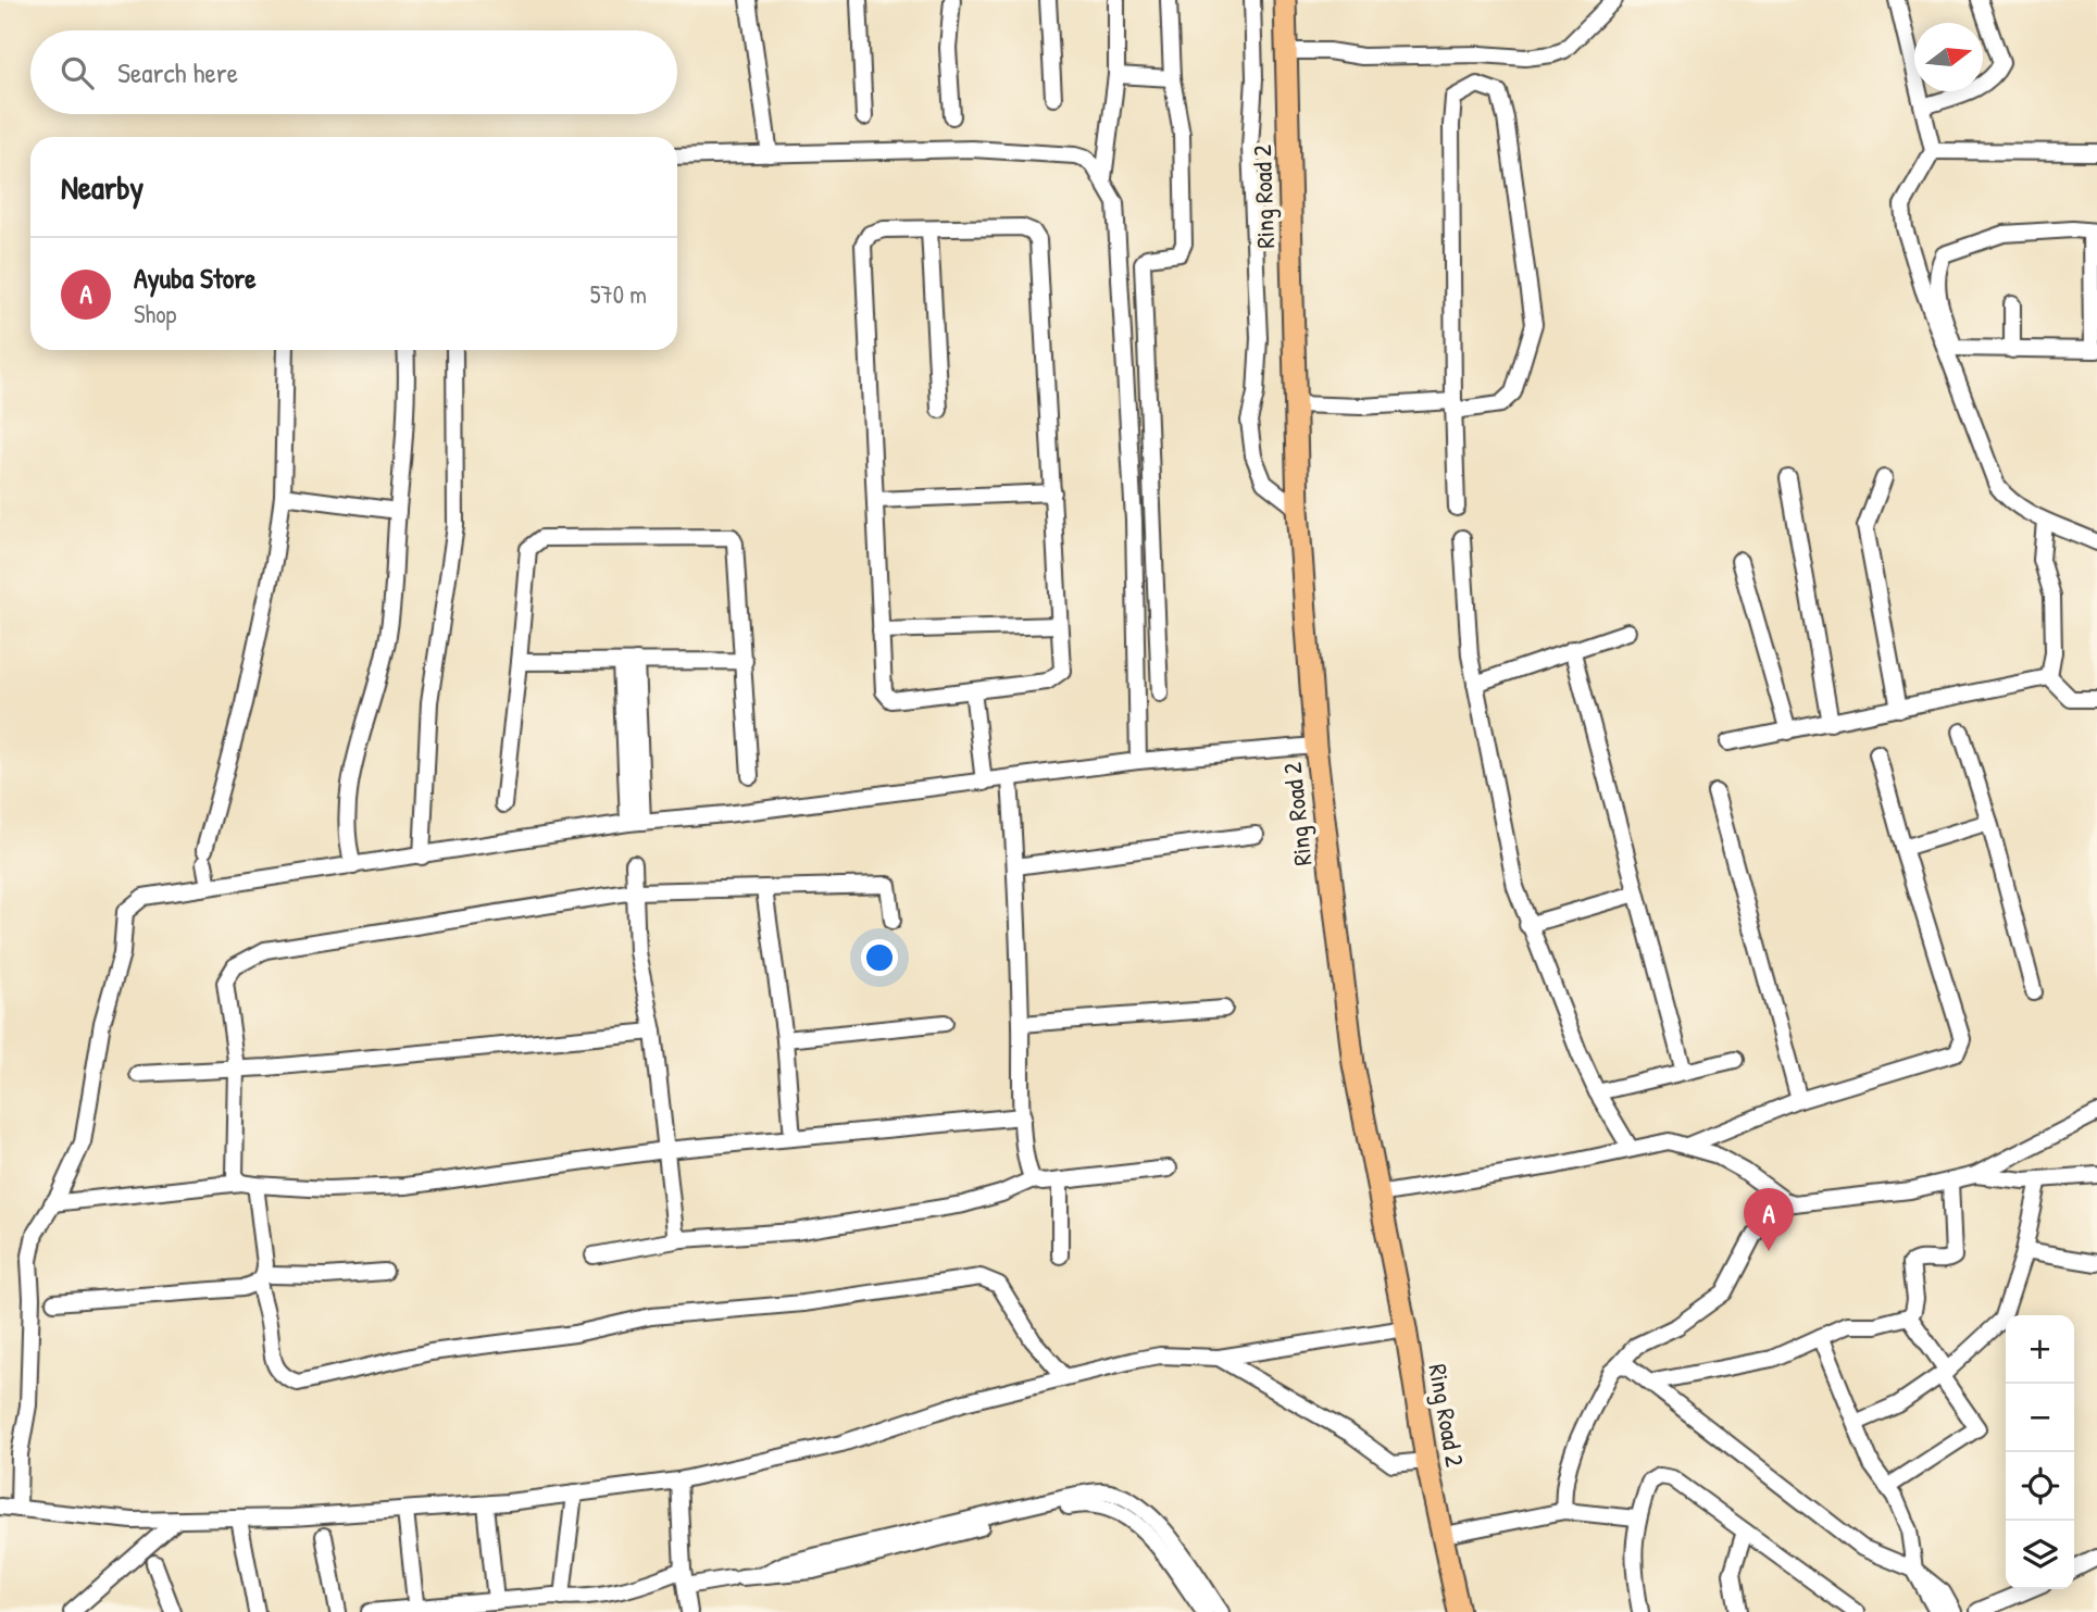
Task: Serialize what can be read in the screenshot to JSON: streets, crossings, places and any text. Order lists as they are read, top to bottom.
{
  "streets": {
    "main road": ["Ring Road 2"]
  },
  "north": "right",
  "page": {
    "search": "Search here",
    "heading": "Nearby",
    "list": [
      {
        "mark": "A",
        "name": "Ayuba Store",
        "note": "Shop",
        "value": "570 m"
      }
    ],
    "pins": "A",
    "map_buttons": ["+", "−"]
  }
}
